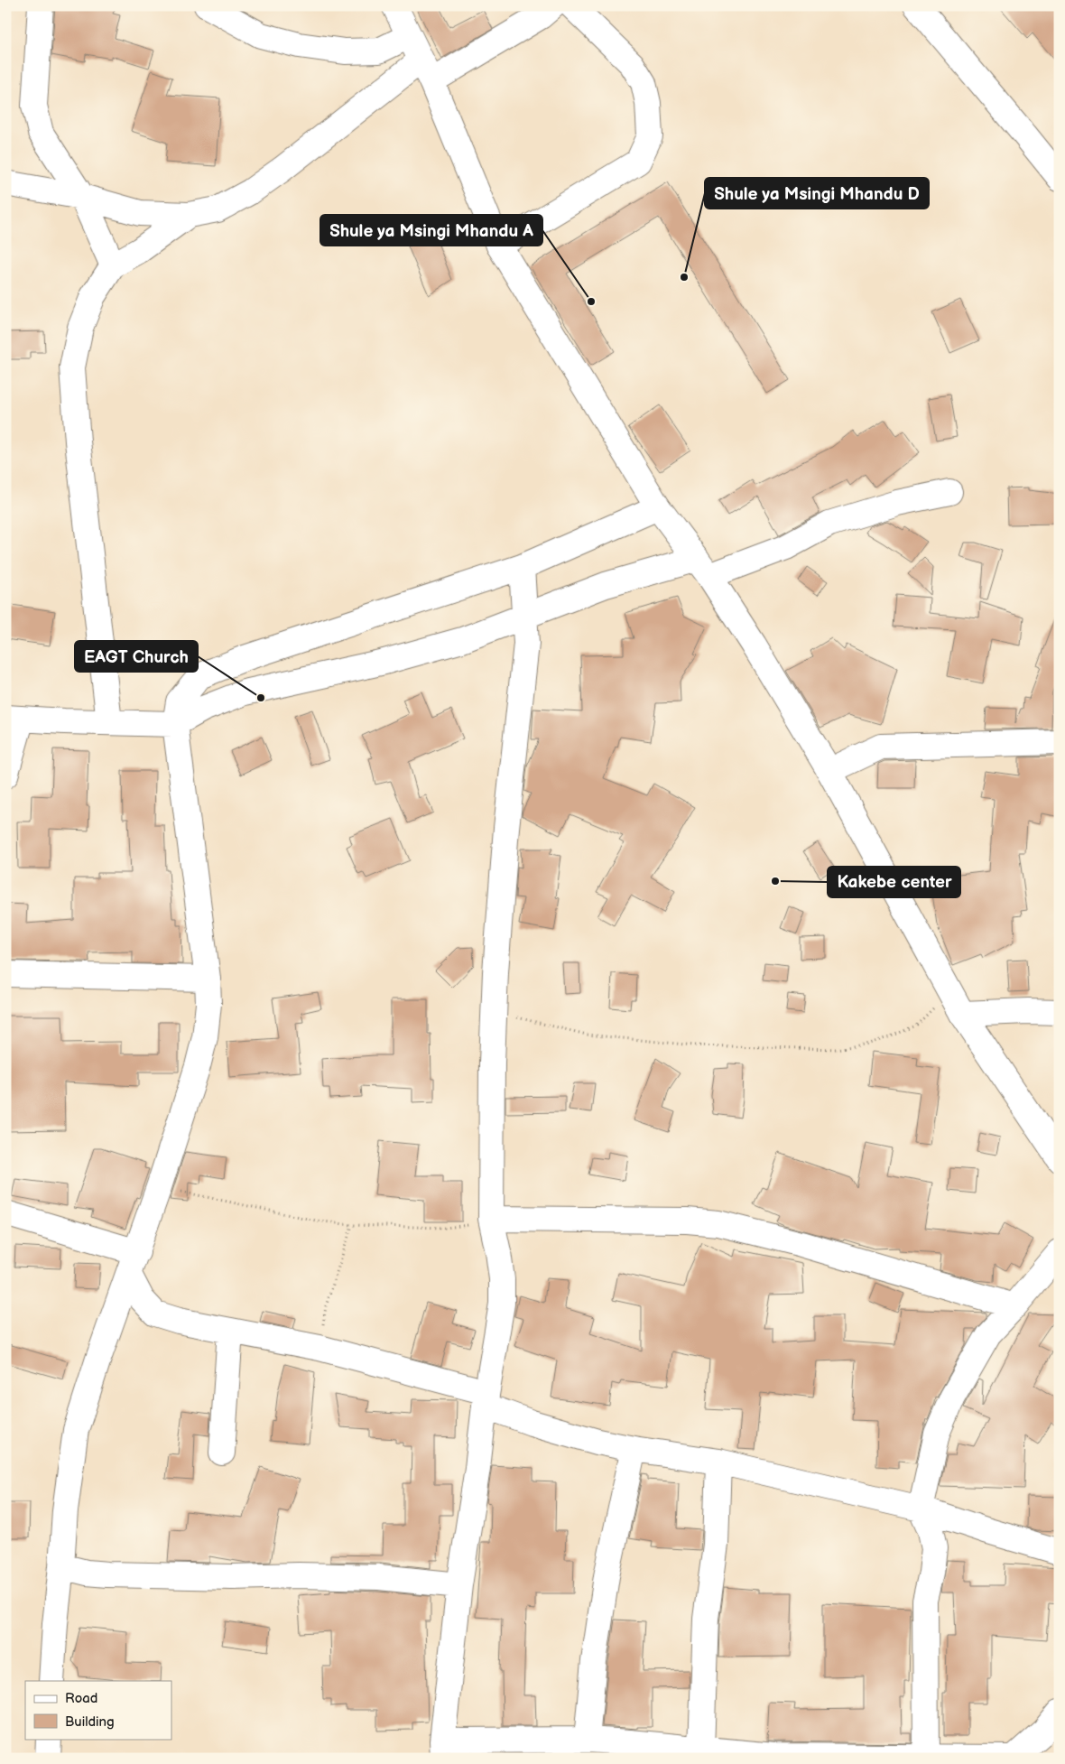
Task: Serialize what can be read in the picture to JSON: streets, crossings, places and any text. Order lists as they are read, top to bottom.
{
  "places": [
    "Shule ya Msingi Mhandu D",
    "Shule ya Msingi Mhandu A",
    "EAGT Church",
    "Kakebe center"
  ],
  "legend": ["Road", "Building"]
}
